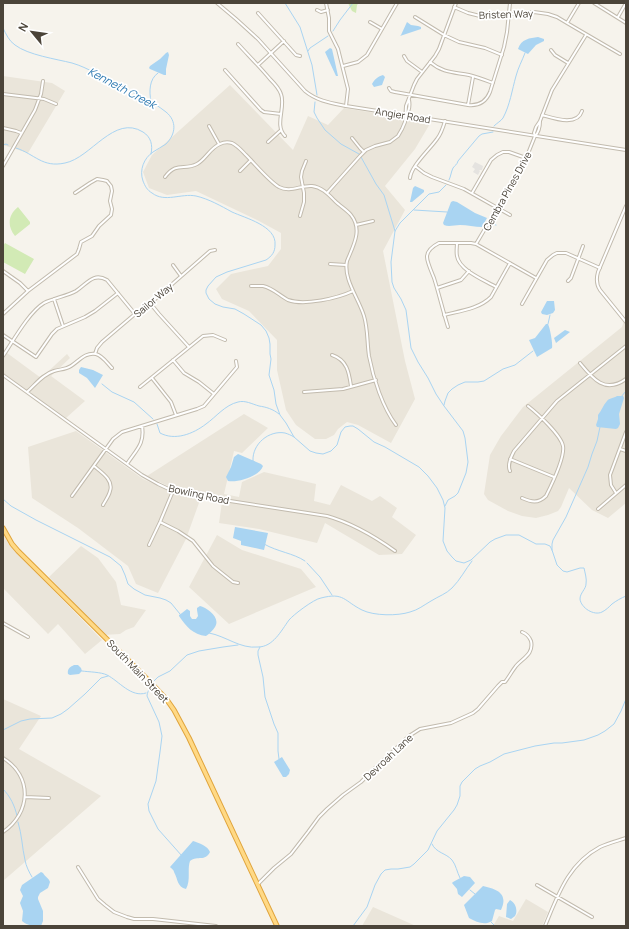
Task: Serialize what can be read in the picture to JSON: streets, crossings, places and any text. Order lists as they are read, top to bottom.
{
  "streets": {
    "highway": ["South Main Street"],
    "street": [
      "Bristen Way",
      "Angier Road",
      "Cembra Pines Drive",
      "Sailor Way",
      "Bowling Road",
      "Devroah Lane"
    ]
  },
  "crossings": [
    ["Bristen Way", "Cembra Pines Drive"],
    ["Angier Road", "Cembra Pines Drive"],
    ["South Main Street", "Devroah Lane"]
  ],
  "water": ["Kenneth Creek"],
  "north": "top left"
}
